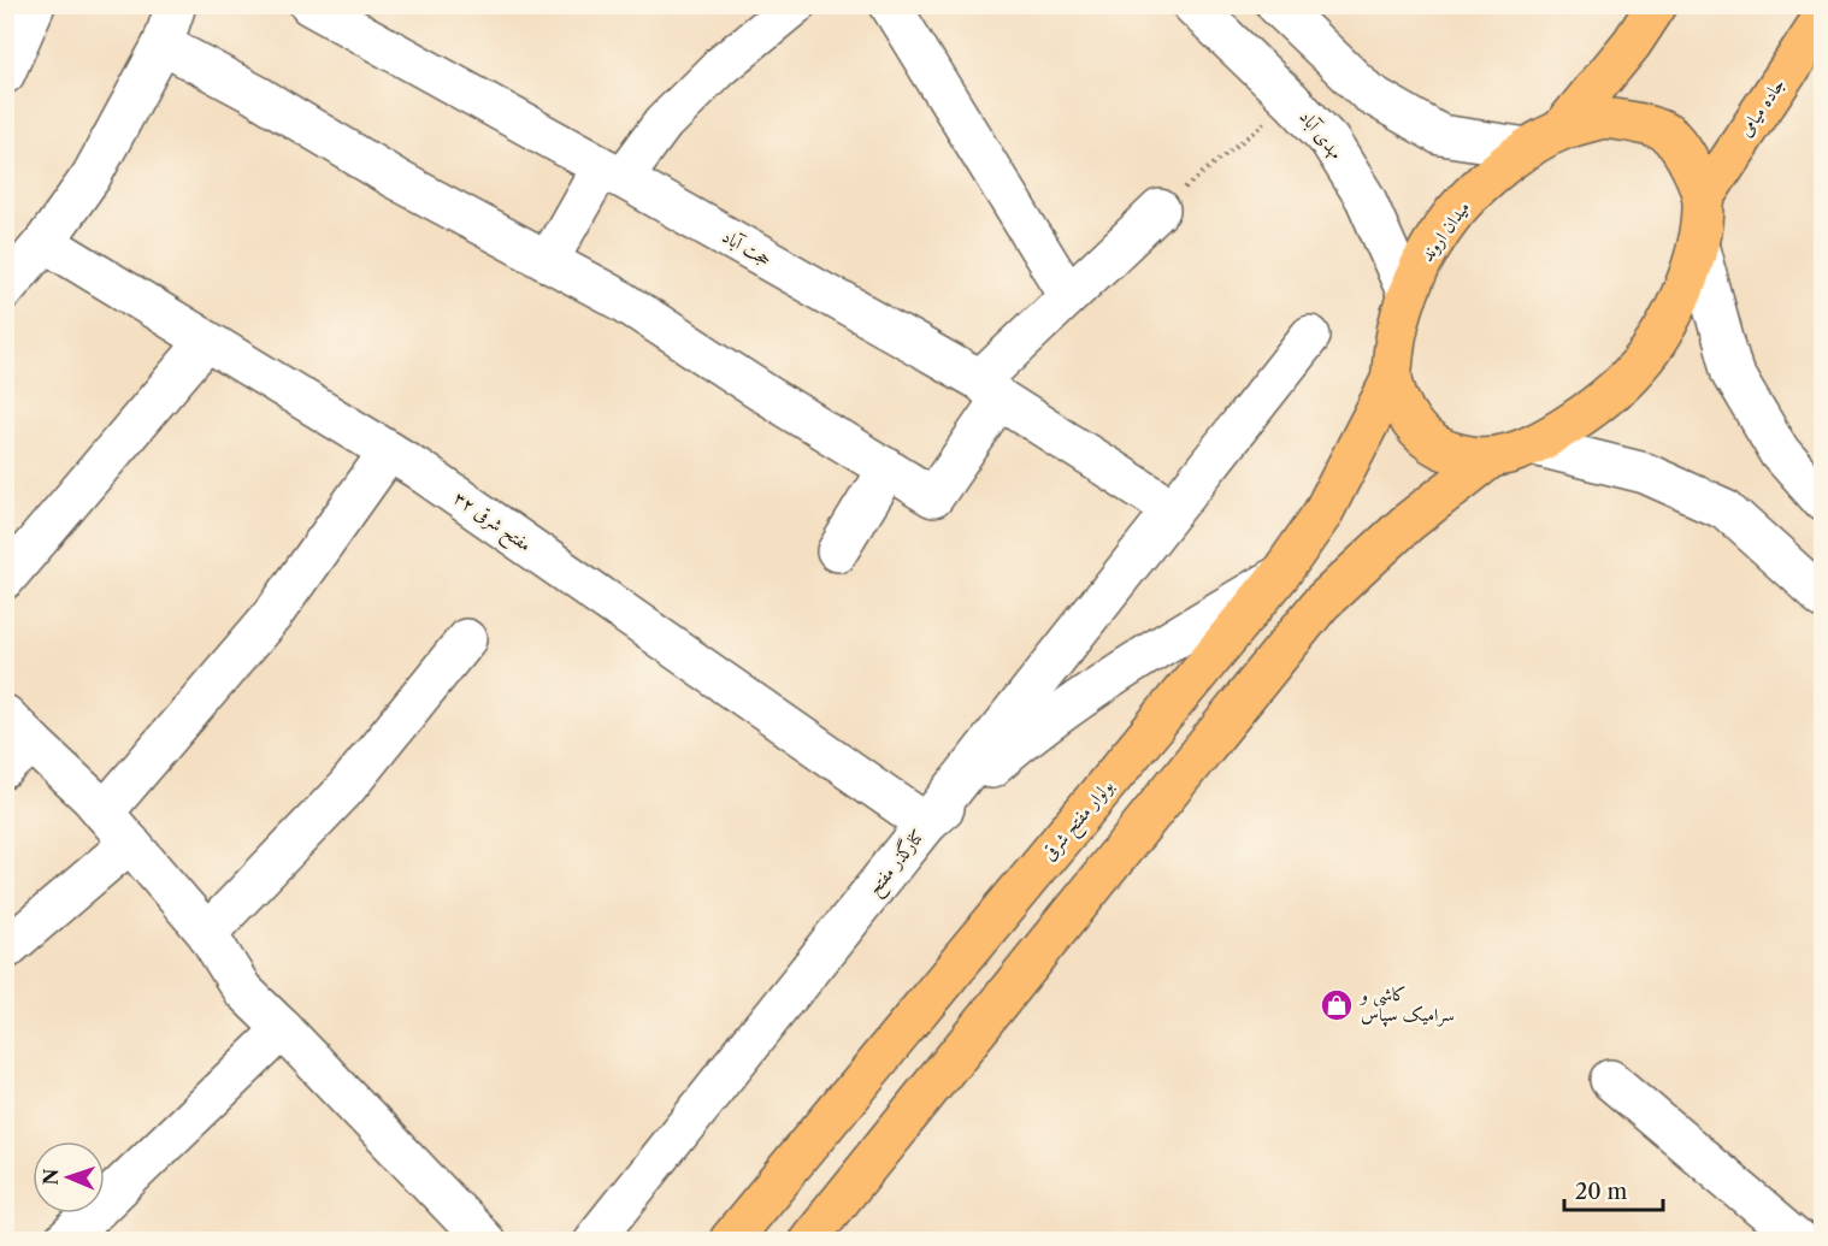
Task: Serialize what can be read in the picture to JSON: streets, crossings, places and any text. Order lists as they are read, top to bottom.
{
  "streets": {
    "main road": ["جاده میامی", "میدان اروند", "بولوار مفتح شرقی"],
    "street": [
      "مهدی آباد",
      "حجت آباد",
      "مفتح شرقی ۳۲",
      "کنارگذر مفتح"
    ]
  },
  "crossings": [
    ["جاده میامی", "میدان اروند"],
    ["مهدی آباد", "میدان اروند"],
    ["میدان اروند", "بولوار مفتح شرقی"],
    ["مفتح شرقی ۳۲", "کنارگذر مفتح"],
    ["بولوار مفتح شرقی", "کنارگذر مفتح"]
  ],
  "places": {
    "shop": ["کاشی و سرامیک سپاس"]
  },
  "scale_bar": "20 m",
  "north": "left"
}
